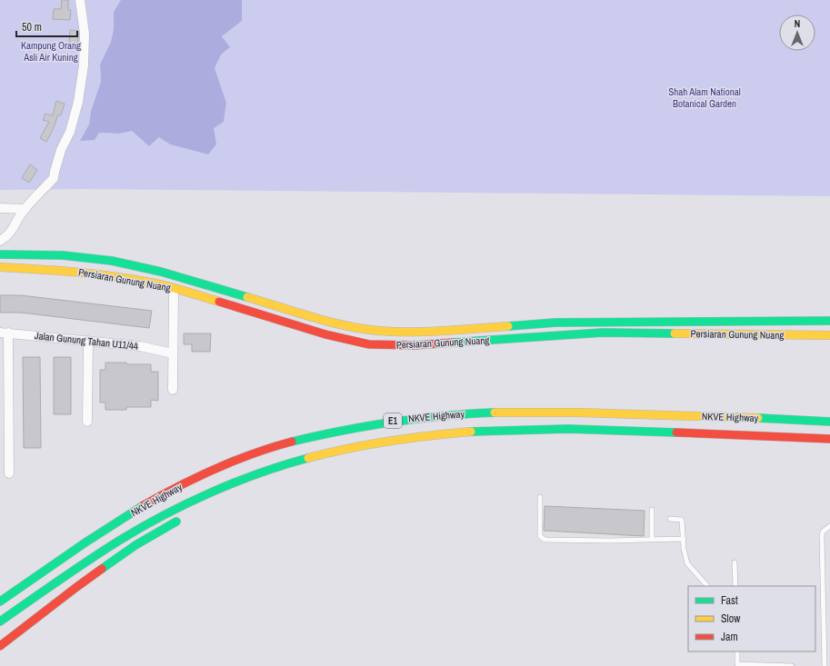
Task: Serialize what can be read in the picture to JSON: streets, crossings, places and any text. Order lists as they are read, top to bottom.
{
  "streets": {
    "main road": ["Persiaran Gunung Nuang", "NKVE Highway", "E1"],
    "street": ["Jalan Gunung Tahan U11/44"]
  },
  "parks": ["Kampung Orang Asli Air Kuning", "Shah Alam National Botanical Garden"],
  "legend": ["Fast", "Slow", "Jam"],
  "scale_bar": "50 m",
  "north": "top"
}
